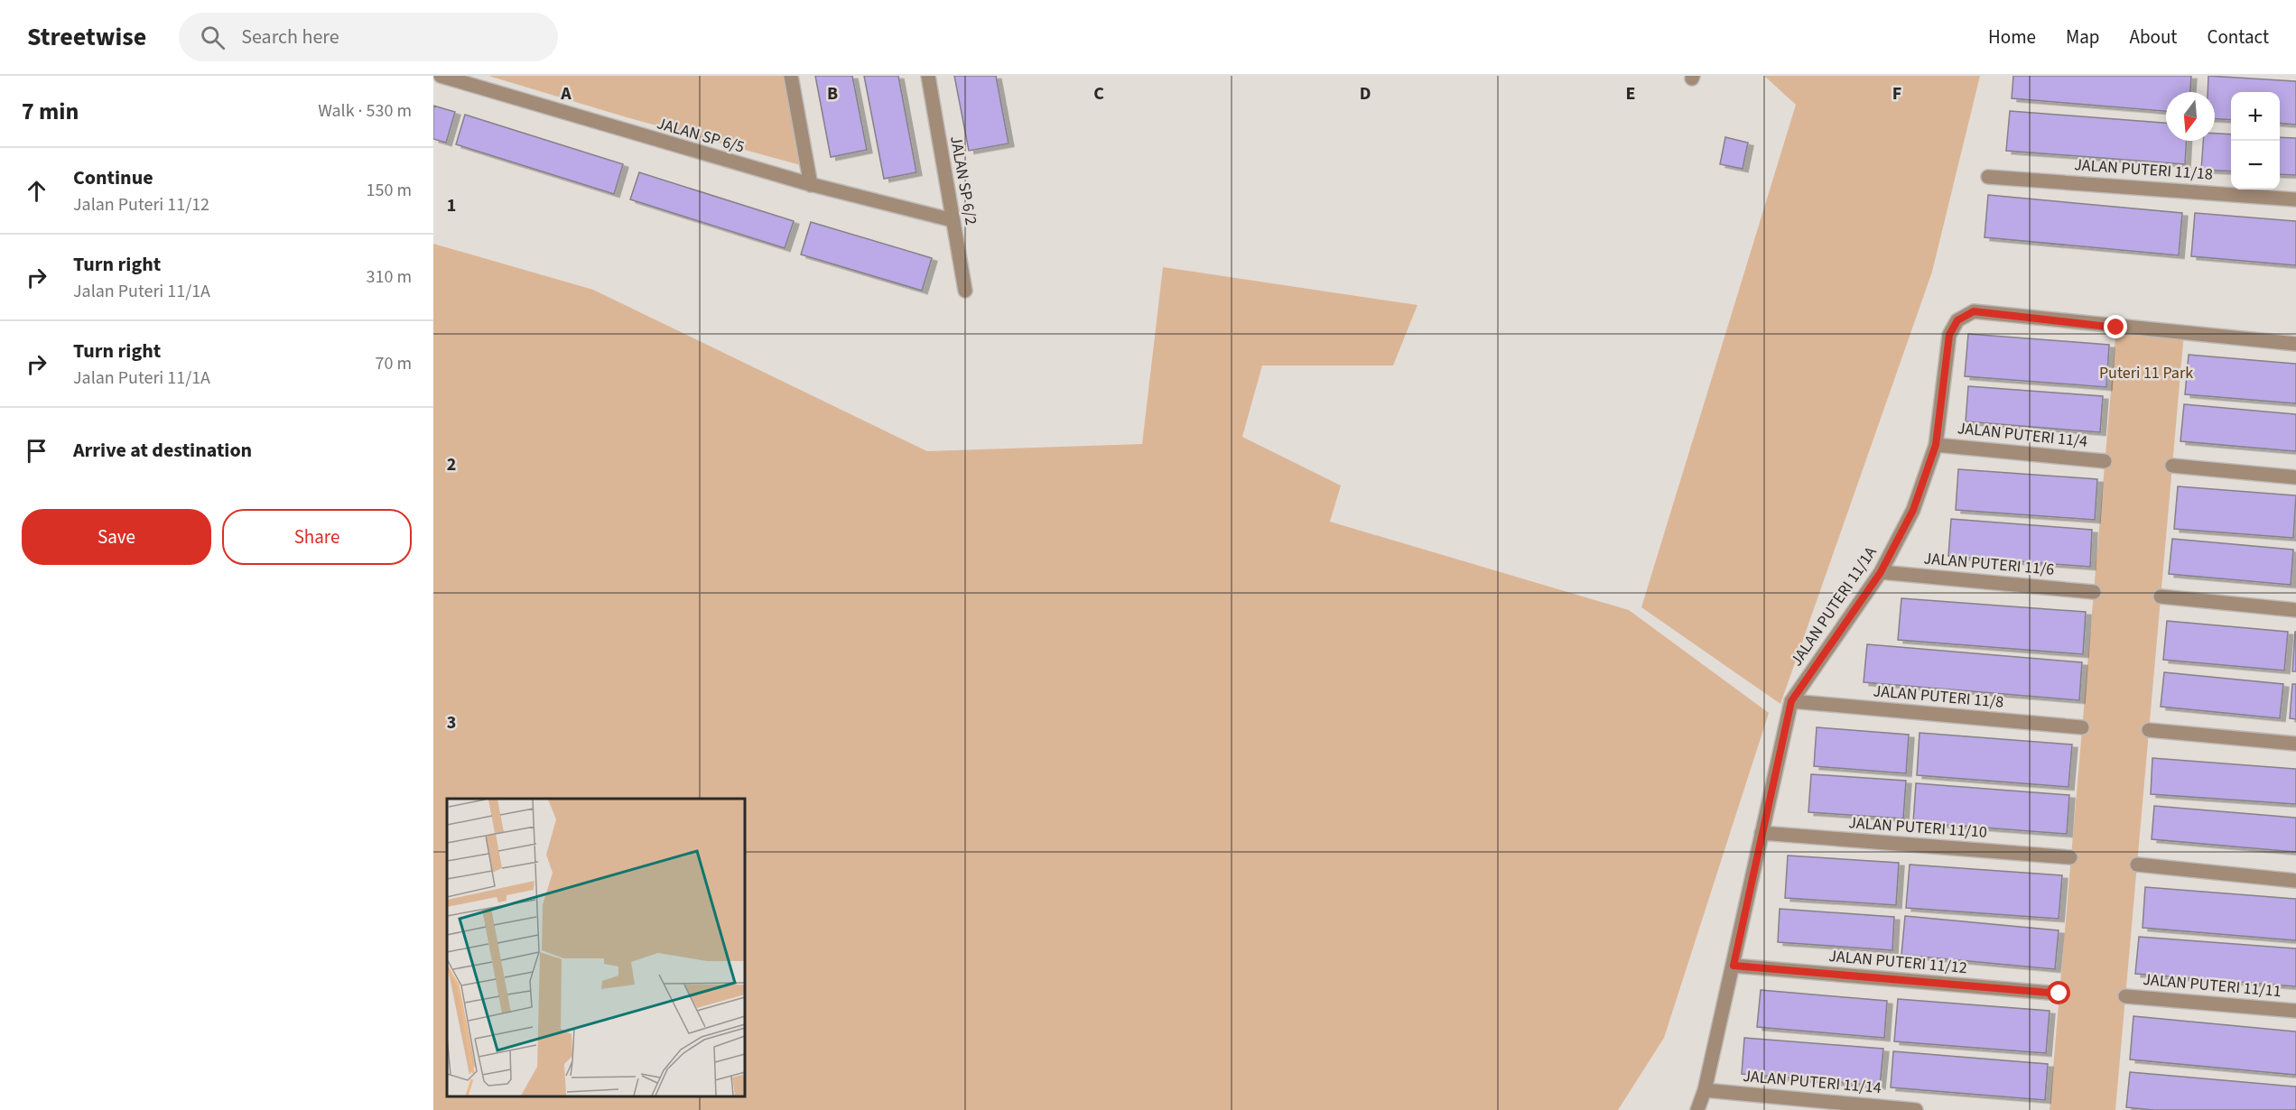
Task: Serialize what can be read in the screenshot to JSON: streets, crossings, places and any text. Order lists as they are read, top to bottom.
{
  "streets": {
    "street": [
      "JALAN SP 6/5",
      "JALAN PUTERI 11/18",
      "JALAN SP 6/2",
      "JALAN PUTERI 11/4",
      "JALAN PUTERI 11/6",
      "JALAN PUTERI 11/1A",
      "JALAN PUTERI 11/8",
      "JALAN PUTERI 11/10",
      "JALAN PUTERI 11/12",
      "JALAN PUTERI 11/11",
      "JALAN PUTERI 11/14"
    ]
  },
  "crossings": [
    ["JALAN SP 6/5", "JALAN SP 6/2"],
    ["JALAN PUTERI 11/4", "JALAN PUTERI 11/1A"],
    ["JALAN PUTERI 11/6", "JALAN PUTERI 11/1A"],
    ["JALAN PUTERI 11/1A", "JALAN PUTERI 11/8"],
    ["JALAN PUTERI 11/1A", "JALAN PUTERI 11/10"],
    ["JALAN PUTERI 11/1A", "JALAN PUTERI 11/12"],
    ["JALAN PUTERI 11/1A", "JALAN PUTERI 11/14"]
  ],
  "parks": ["Puteri 11 Park"],
  "north": "bottom",
  "page": {
    "header": "Streetwise",
    "search": "Search here",
    "nav": [
      "Home",
      "Map",
      "About",
      "Contact"
    ],
    "heading": ["7 min", "Walk · 530 m"],
    "map_buttons": ["+", "−"],
    "list": [
      ["Continue", "Jalan Puteri 11/12", "150 m"],
      ["Turn right", "Jalan Puteri 11/1A", "310 m"],
      ["Turn right", "Jalan Puteri 11/1A", "70 m"],
      "Arrive at destination"
    ],
    "buttons": ["Save", "Share"]
  },
  "grid": {
    "columns": [
      "A",
      "B",
      "C",
      "D",
      "E",
      "F"
    ],
    "rows": ["1", "2", "3"]
  }
}
